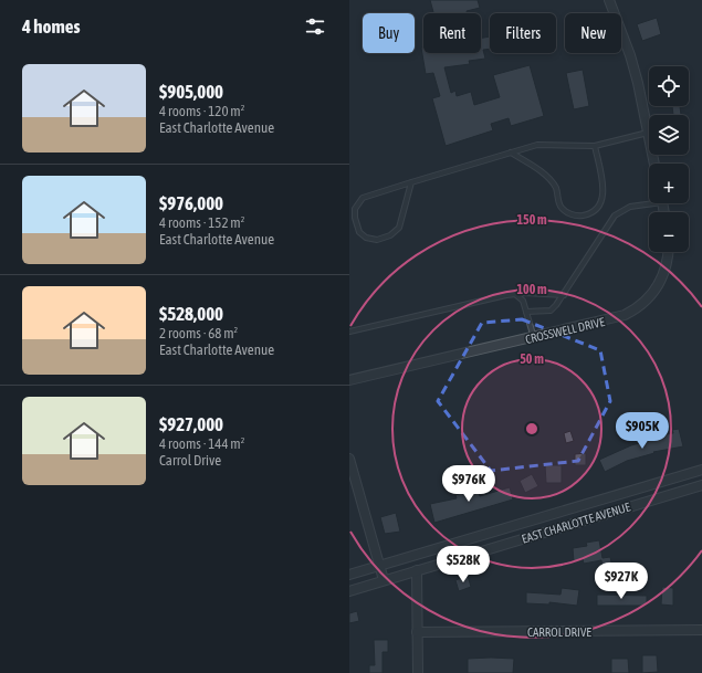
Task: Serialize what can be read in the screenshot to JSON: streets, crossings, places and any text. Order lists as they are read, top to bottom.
{
  "streets": {
    "street": ["CROSSWELL DRIVE", "EAST CHARLOTTE AVENUE", "CARROL DRIVE"]
  },
  "page": {
    "heading": "4 homes",
    "chip": [
      "Buy",
      "Rent",
      "Filters",
      "New"
    ],
    "list": [
      {
        "name": "$905,000",
        "note": "4 rooms · 120 m² · East Charlotte Avenue"
      },
      {
        "name": "$976,000",
        "note": "4 rooms · 152 m² · East Charlotte Avenue"
      },
      {
        "name": "$528,000",
        "note": "2 rooms · 68 m² · East Charlotte Avenue"
      },
      {
        "name": "$927,000",
        "note": "4 rooms · 144 m² · Carrol Drive"
      }
    ],
    "map_buttons": ["+", "−"],
    "price": [
      "$905K",
      "$976K",
      "$528K",
      "$927K"
    ]
  },
  "rings": ["150 m", "100 m", "50 m"]
}
